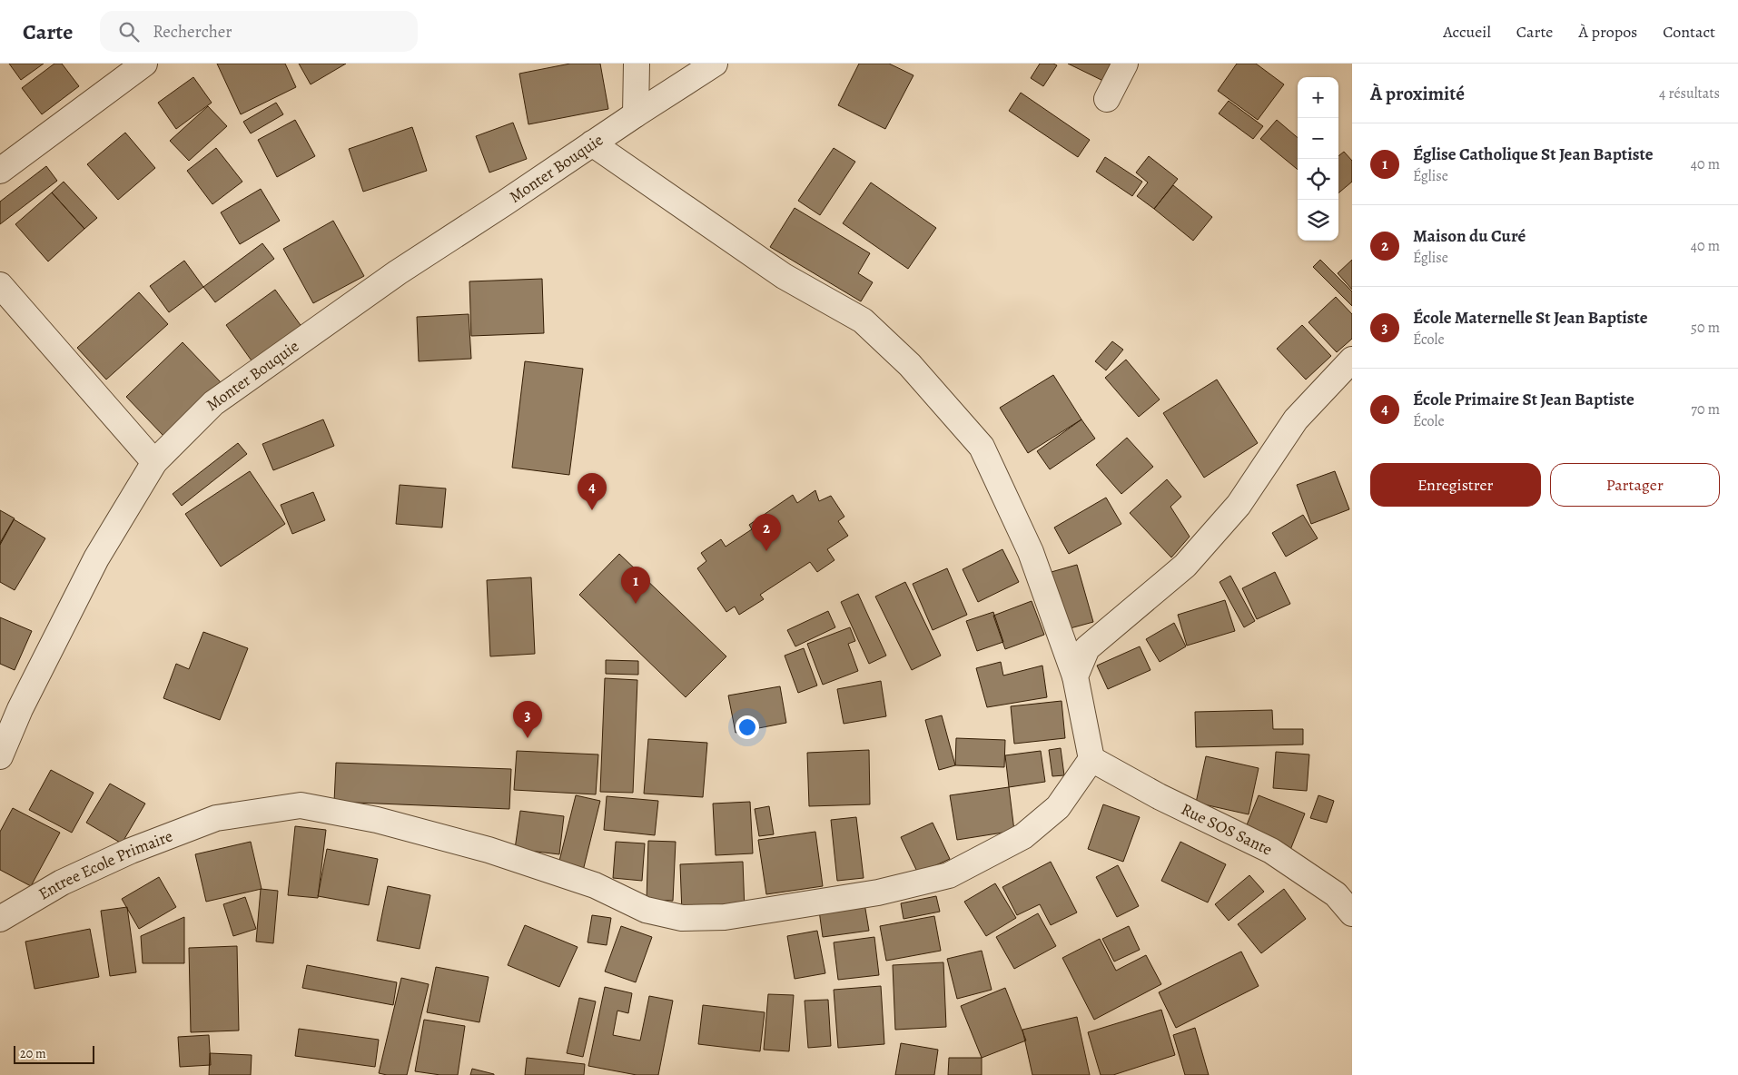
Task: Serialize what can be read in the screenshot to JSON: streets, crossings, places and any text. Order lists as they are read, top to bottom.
{
  "streets": {
    "street": ["Monter Bouquie", "Rue SOS Sante", "Entree Ecole Primaire"]
  },
  "crossings": [
    ["Rue SOS Sante", "Entree Ecole Primaire"]
  ],
  "scale_bar": "20 m",
  "page": {
    "header": "Carte",
    "search": "Rechercher",
    "nav": [
      "Accueil",
      "Carte",
      "À propos",
      "Contact"
    ],
    "heading": ["À proximité", "4 résultats"],
    "map_buttons": ["+", "−"],
    "list": [
      {
        "mark": "1",
        "name": "Église Catholique St Jean Baptiste",
        "note": "Église",
        "value": "40 m"
      },
      {
        "mark": "2",
        "name": "Maison du Curé",
        "note": "Église",
        "value": "40 m"
      },
      {
        "mark": "3",
        "name": "École Maternelle St Jean Baptiste",
        "note": "École",
        "value": "50 m"
      },
      {
        "mark": "4",
        "name": "École Primaire St Jean Baptiste",
        "note": "École",
        "value": "70 m"
      }
    ],
    "buttons": ["Enregistrer", "Partager"],
    "pins": [
      "4",
      "2",
      "1",
      "3"
    ],
    "scale": "20 m"
  }
}
